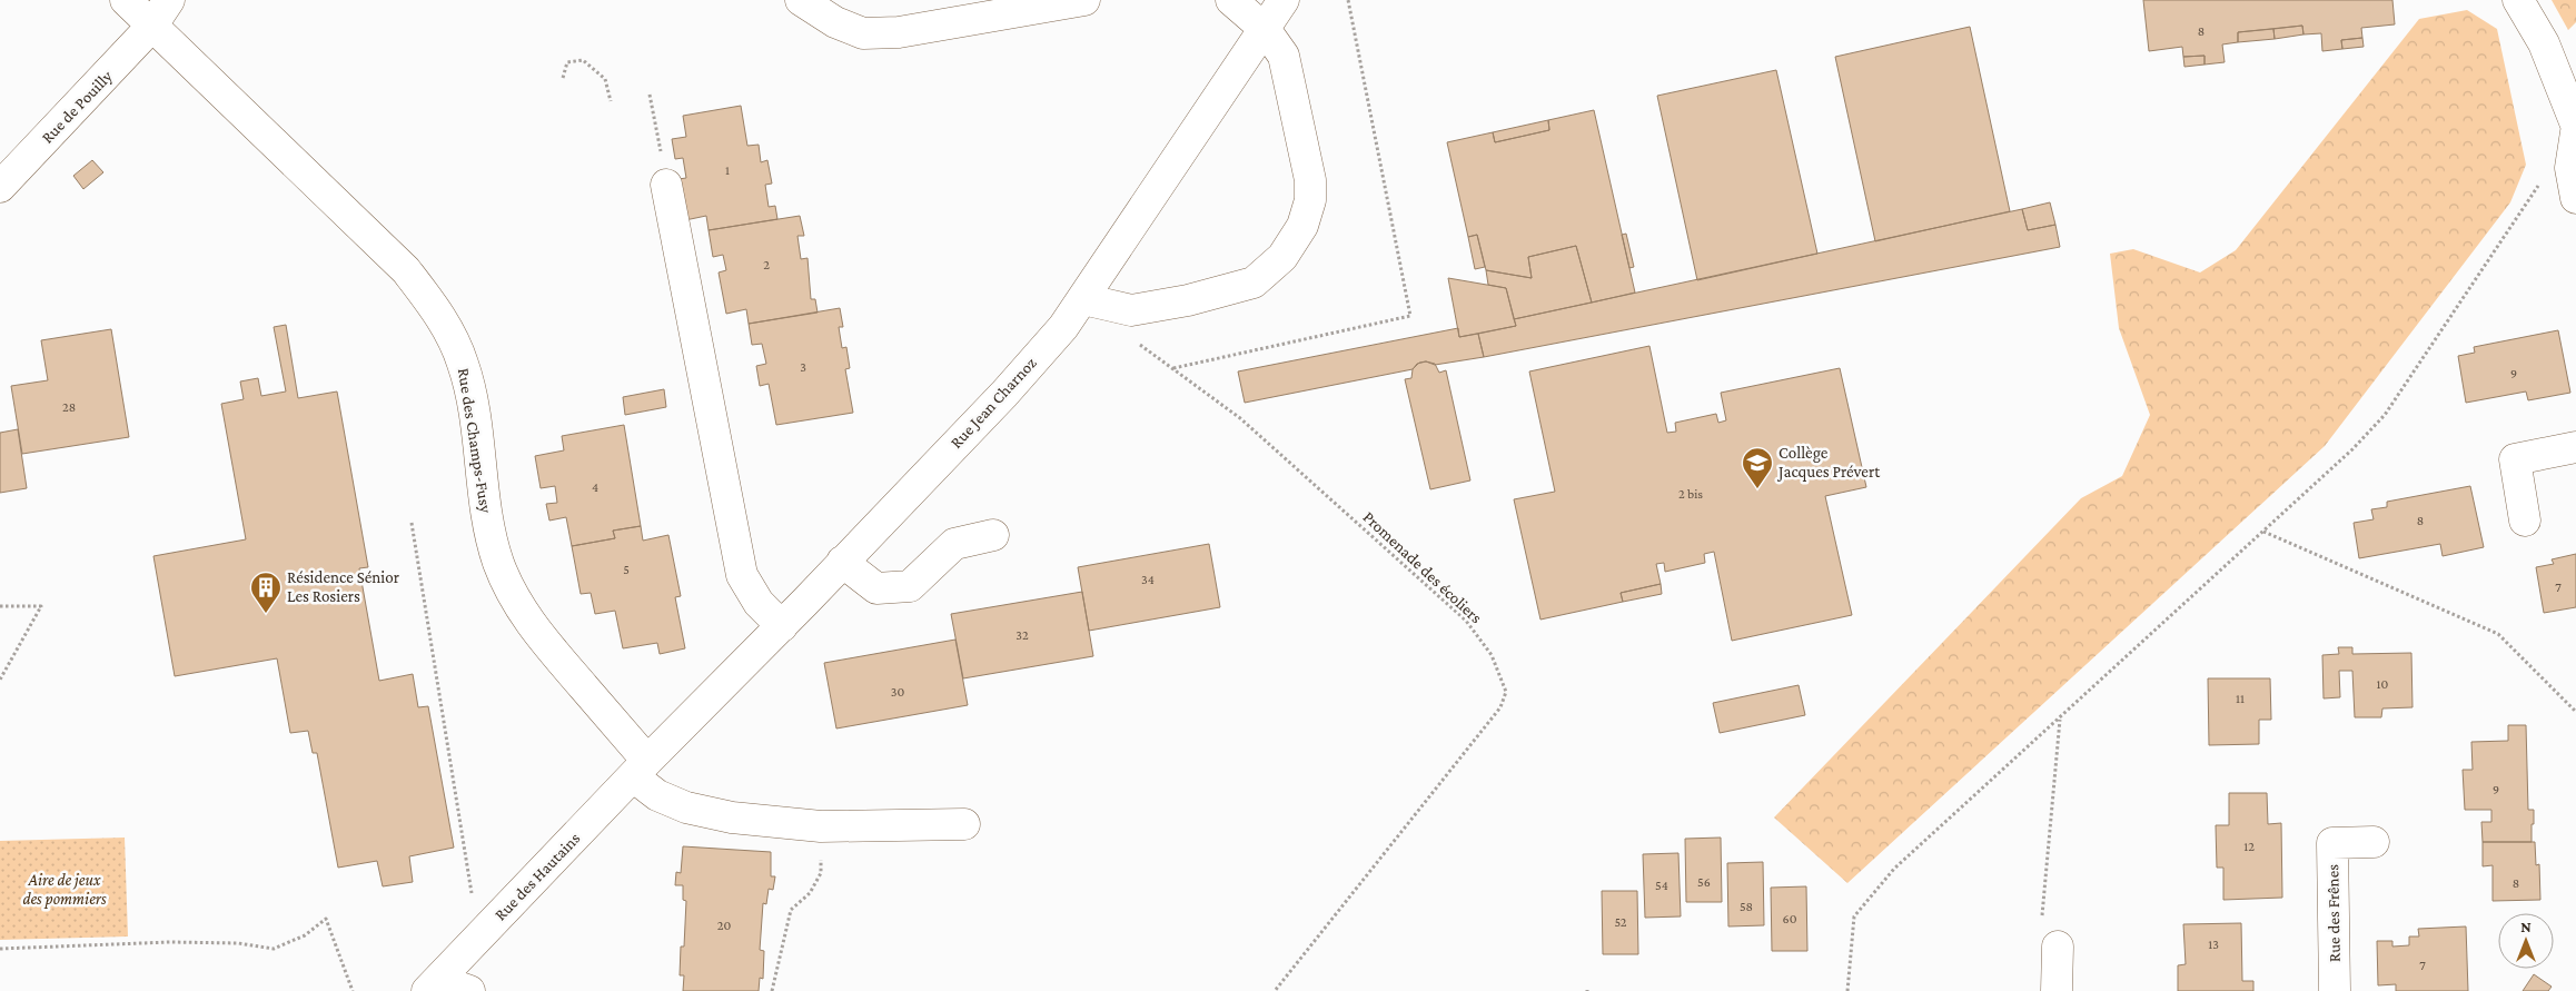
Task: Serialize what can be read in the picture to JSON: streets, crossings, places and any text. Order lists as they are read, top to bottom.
{
  "streets": {
    "street": [
      "Rue de Pouilly",
      "Rue Jean Charnoz",
      "Rue des Champs-Fusy",
      "Rue des Hautains",
      "Rue des Frênes"
    ],
    "path": ["Promenade des écoliers"]
  },
  "crossings": [
    ["Rue de Pouilly", "Rue des Champs-Fusy"],
    ["Rue Jean Charnoz", "Rue des Champs-Fusy"],
    ["Rue Jean Charnoz", "Rue des Hautains"],
    ["Rue des Champs-Fusy", "Rue des Hautains"]
  ],
  "parks": ["Aire de jeux des pommiers"],
  "places": {
    "school or university": ["Collège Jacques Prévert"],
    "building": ["Résidence Sénior Les Rosiers"]
  },
  "house_numbers": [
    "8",
    "1",
    "2",
    "3",
    "9",
    "28",
    "4",
    "2 bis",
    "8",
    "5",
    "34",
    "7",
    "32",
    "10",
    "30",
    "11",
    "9",
    "12",
    "56",
    "8",
    "54",
    "58",
    "60",
    "52",
    "20",
    "13",
    "7"
  ],
  "north": "top"
}
